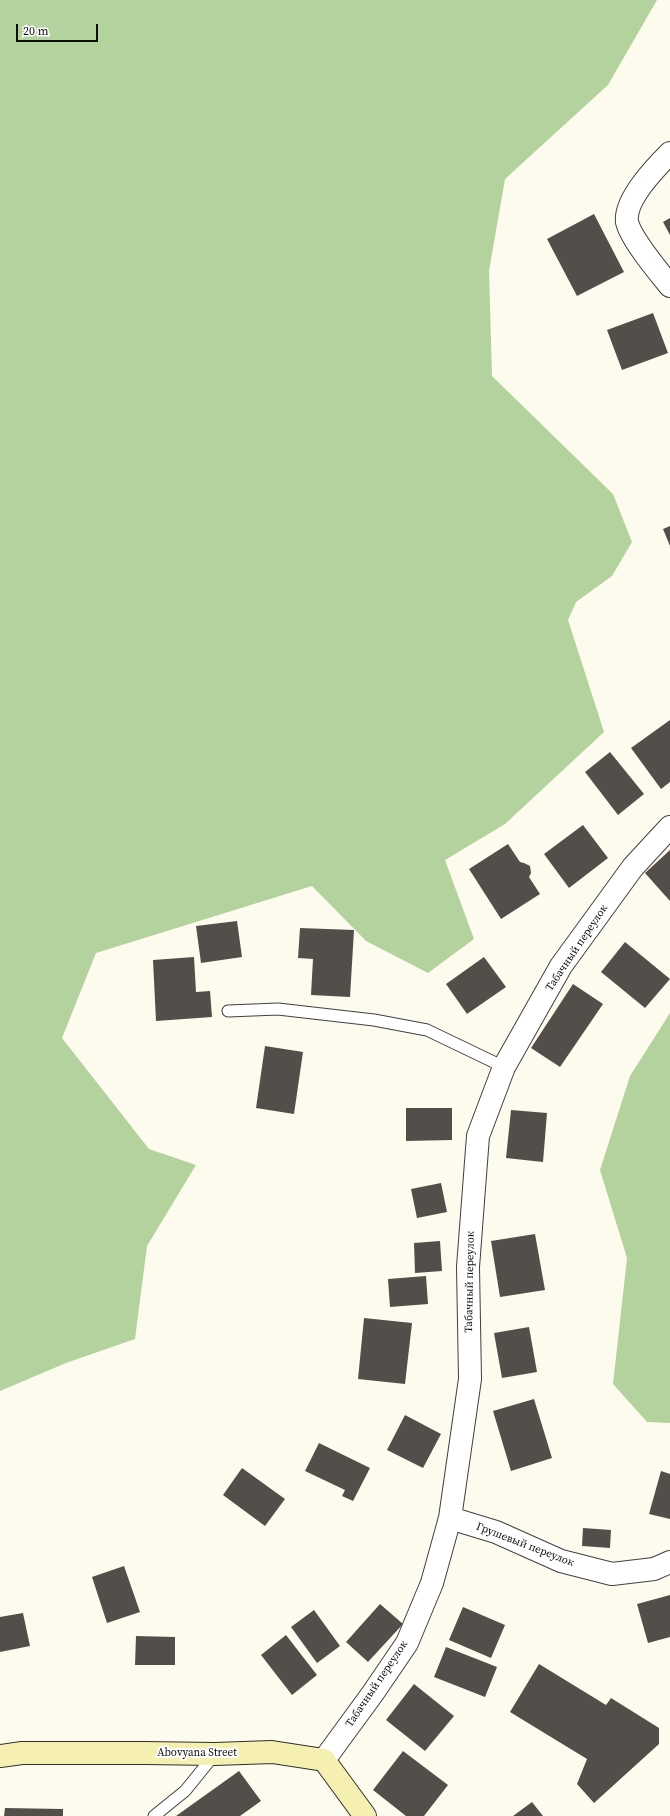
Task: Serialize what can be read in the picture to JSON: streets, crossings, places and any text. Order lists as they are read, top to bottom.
{
  "streets": {
    "street": ["Табачный переулок", "Грушевый переулок", "Abovyana Street"]
  },
  "crossings": [
    ["Табачный переулок", "Грушевый переулок"],
    ["Табачный переулок", "Abovyana Street"]
  ],
  "scale_bar": "20 m"
}
